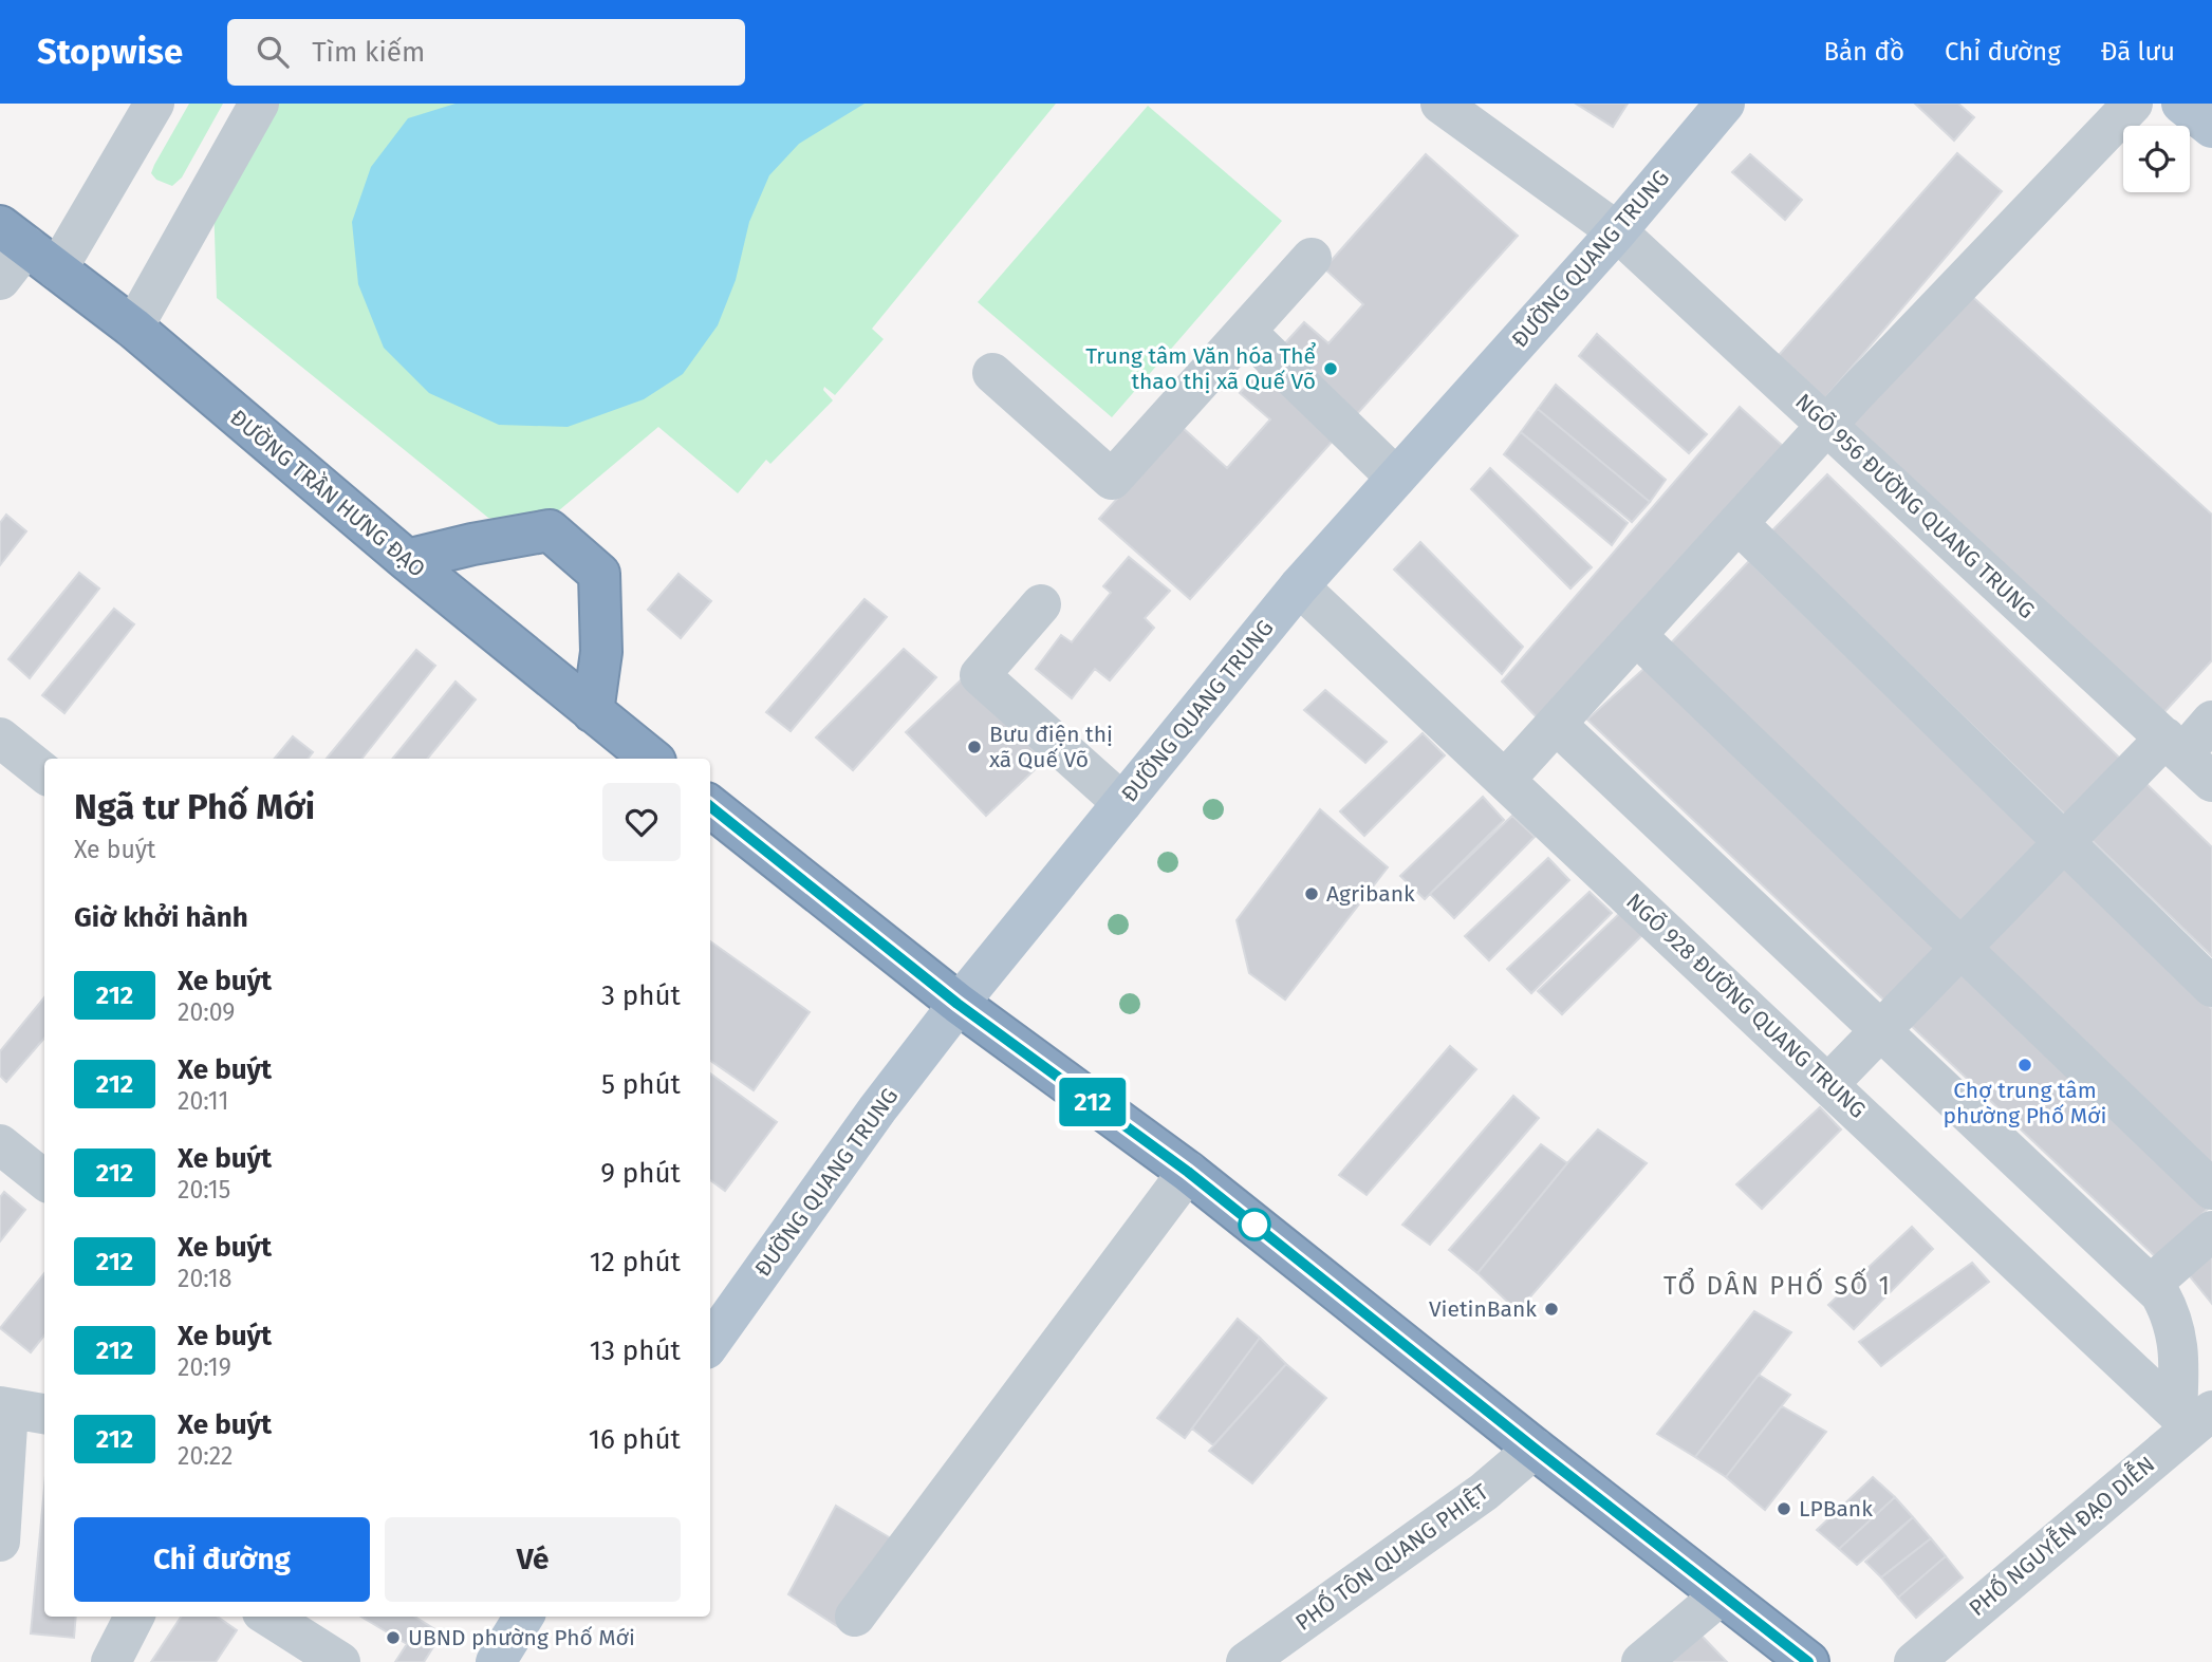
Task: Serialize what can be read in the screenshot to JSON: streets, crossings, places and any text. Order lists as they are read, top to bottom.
{
  "streets": {
    "highway": ["ĐƯỜNG TRẦN HƯNG ĐẠO"],
    "main road": ["ĐƯỜNG QUANG TRUNG"],
    "street": [
      "NGÕ 956 ĐƯỜNG QUANG TRUNG",
      "NGÕ 928 ĐƯỜNG QUANG TRUNG",
      "PHỐ NGUYỄN ĐẠO DIỄN",
      "PHỐ TÔN QUANG PHIỆT"
    ]
  },
  "crossings": [
    ["ĐƯỜNG QUANG TRUNG", "NGÕ 956 ĐƯỜNG QUANG TRUNG"],
    ["ĐƯỜNG QUANG TRUNG", "NGÕ 928 ĐƯỜNG QUANG TRUNG"],
    ["NGÕ 928 ĐƯỜNG QUANG TRUNG", "PHỐ NGUYỄN ĐẠO DIỄN"]
  ],
  "districts": ["TỔ DÂN PHỐ SỐ 1"],
  "places": [
    "Trung tâm Văn hóa Thể thao thị xã Quế Võ",
    "Bưu điện thị xã Quế Võ",
    "Agribank",
    "Chợ trung tâm phường Phố Mới",
    "VietinBank",
    "LPBank",
    "UBND phường Phố Mới"
  ],
  "lines": ["bus line 212"],
  "page": {
    "header": "Stopwise",
    "search": "Tìm kiếm",
    "nav": ["Bản đồ", "Chỉ đường", "Đã lưu"],
    "on_map": "212",
    "heading": [
      ["Ngã tư Phố Mới", "Xe buýt"],
      "Giờ khởi hành"
    ],
    "list": [
      {
        "mark": "212",
        "name": "Xe buýt",
        "note": "20:09",
        "value": "3 phút"
      },
      {
        "mark": "212",
        "name": "Xe buýt",
        "note": "20:11",
        "value": "5 phút"
      },
      {
        "mark": "212",
        "name": "Xe buýt",
        "note": "20:15",
        "value": "9 phút"
      },
      {
        "mark": "212",
        "name": "Xe buýt",
        "note": "20:18",
        "value": "12 phút"
      },
      {
        "mark": "212",
        "name": "Xe buýt",
        "note": "20:19",
        "value": "13 phút"
      },
      {
        "mark": "212",
        "name": "Xe buýt",
        "note": "20:22",
        "value": "16 phút"
      }
    ],
    "buttons": ["Chỉ đường", "Vé"]
  }
}
